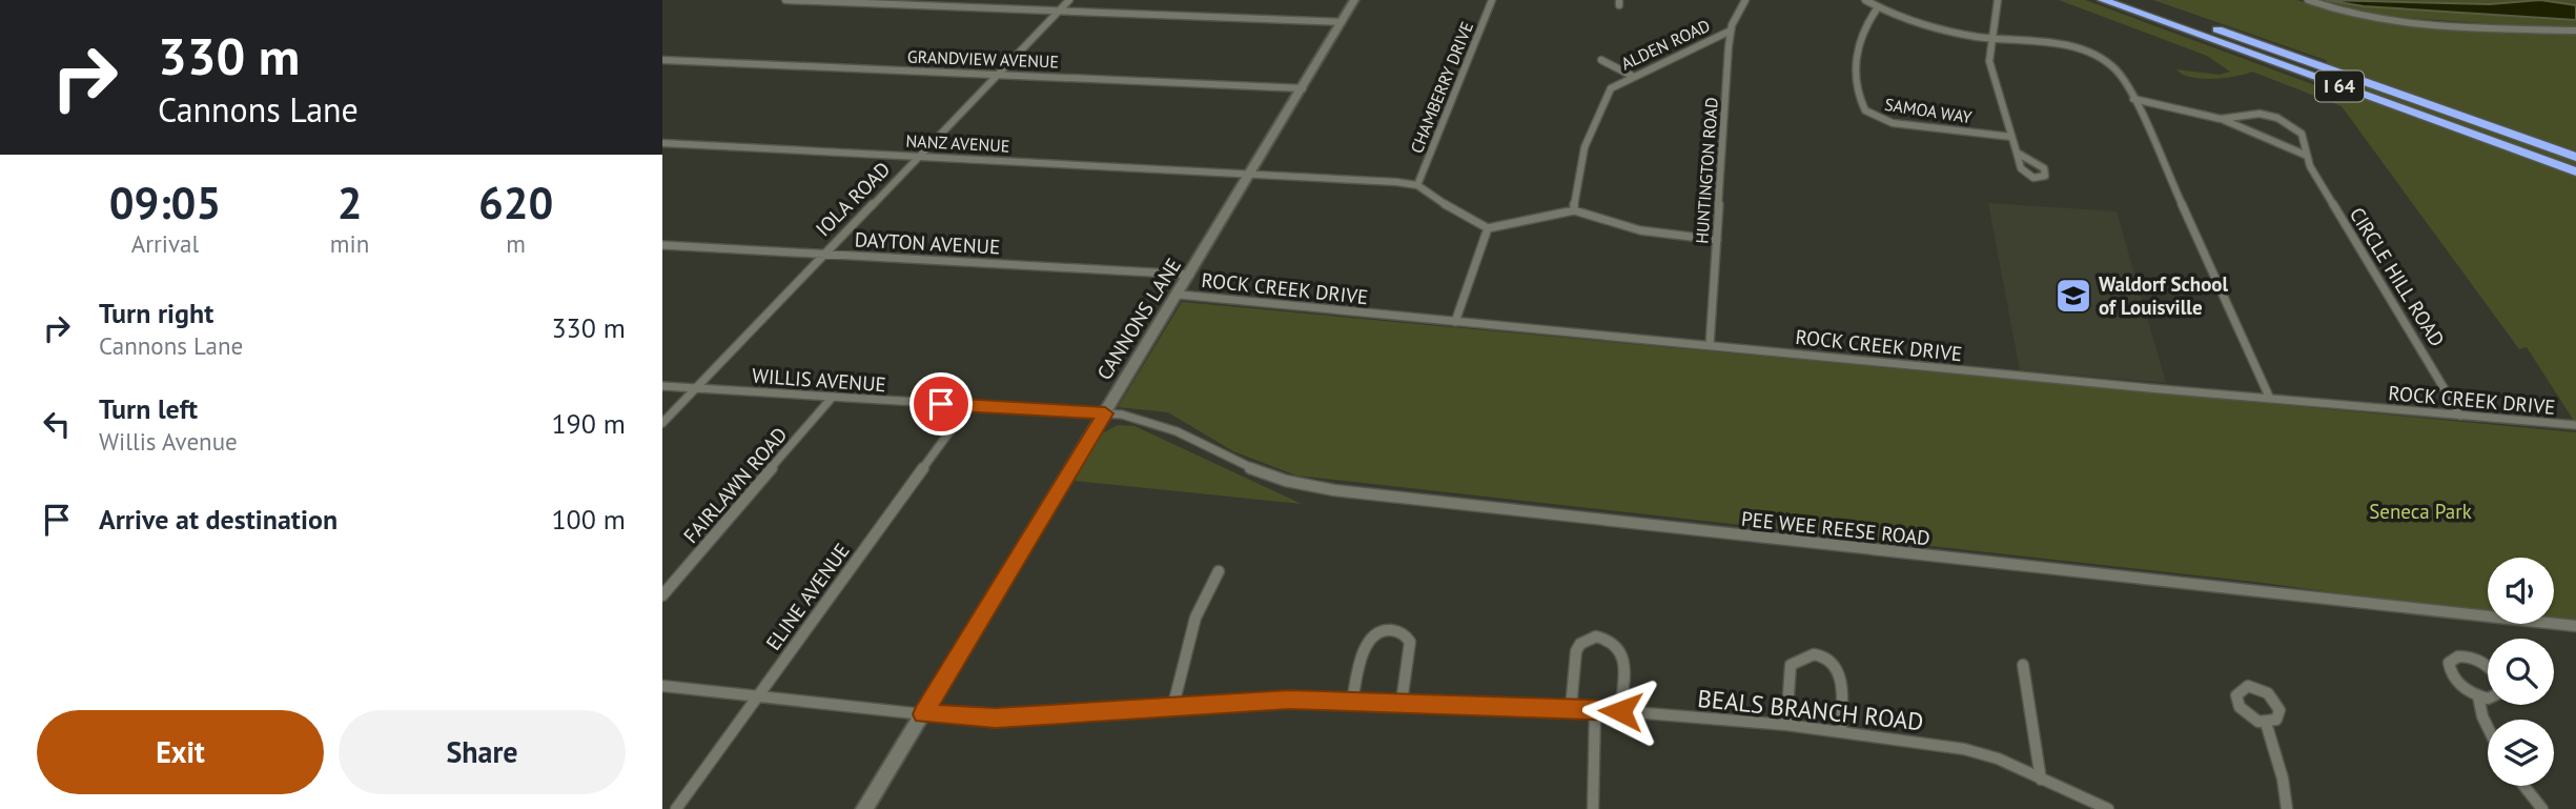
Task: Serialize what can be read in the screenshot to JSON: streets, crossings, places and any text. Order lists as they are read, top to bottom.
{
  "streets": {
    "highway": ["I 64"],
    "main road": ["CANNONS LANE"],
    "street": [
      "ALDEN ROAD",
      "GRANDVIEW AVENUE",
      "CHAMBERRY DRIVE",
      "SAMOA WAY",
      "NANZ AVENUE",
      "HUNTINGTON ROAD",
      "IOLA ROAD",
      "DAYTON AVENUE",
      "CIRCLE HILL ROAD",
      "ROCK CREEK DRIVE",
      "WILLIS AVENUE",
      "FAIRLAWN ROAD",
      "PEE WEE REESE ROAD",
      "ELINE AVENUE",
      "BEALS BRANCH ROAD"
    ]
  },
  "crossings": [
    ["ALDEN ROAD", "HUNTINGTON ROAD"],
    ["GRANDVIEW AVENUE", "IOLA ROAD"],
    ["GRANDVIEW AVENUE", "CANNONS LANE"],
    ["CHAMBERRY DRIVE", "NANZ AVENUE"],
    ["NANZ AVENUE", "IOLA ROAD"],
    ["NANZ AVENUE", "CANNONS LANE"],
    ["HUNTINGTON ROAD", "ROCK CREEK DRIVE"],
    ["IOLA ROAD", "DAYTON AVENUE"],
    ["IOLA ROAD", "WILLIS AVENUE"],
    ["DAYTON AVENUE", "CANNONS LANE"],
    ["CIRCLE HILL ROAD", "ROCK CREEK DRIVE"],
    ["ROCK CREEK DRIVE", "CANNONS LANE"],
    ["CANNONS LANE", "WILLIS AVENUE"],
    ["CANNONS LANE", "PEE WEE REESE ROAD"],
    ["CANNONS LANE", "BEALS BRANCH ROAD"],
    ["WILLIS AVENUE", "FAIRLAWN ROAD"],
    ["WILLIS AVENUE", "PEE WEE REESE ROAD"],
    ["WILLIS AVENUE", "ELINE AVENUE"],
    ["ELINE AVENUE", "BEALS BRANCH ROAD"]
  ],
  "parks": ["Seneca Park"],
  "places": {
    "school or university": ["Waldorf School of Louisville"]
  },
  "page": {
    "turn": ["330 m", "Cannons Lane"],
    "eta": [
      "09:05",
      "Arrival",
      "2",
      "min",
      "620",
      "m"
    ],
    "list": [
      {
        "name": "Turn right",
        "note": "Cannons Lane",
        "value": "330 m"
      },
      {
        "name": "Turn left",
        "note": "Willis Avenue",
        "value": "190 m"
      },
      {
        "name": "Arrive at destination",
        "value": "100 m"
      }
    ],
    "buttons": ["Exit", "Share"]
  }
}
